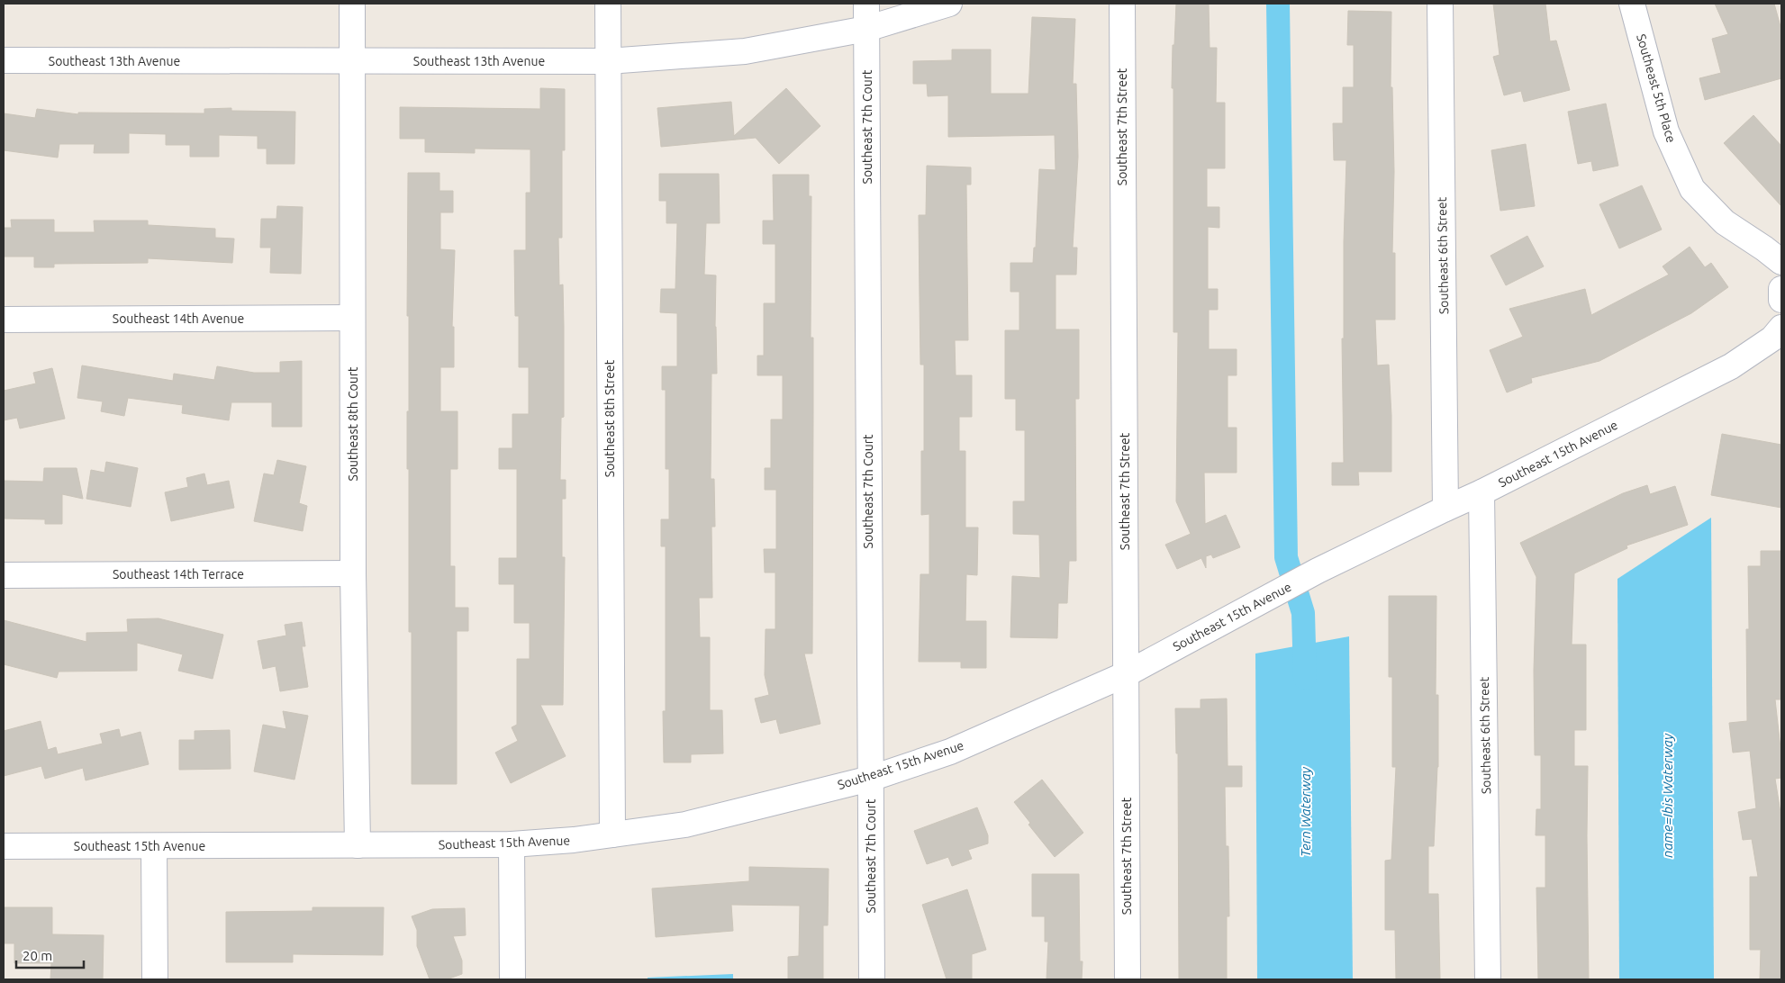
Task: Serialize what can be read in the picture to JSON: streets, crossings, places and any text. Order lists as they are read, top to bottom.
{
  "streets": {
    "street": [
      "Southeast 13th Avenue",
      "Southeast 5th Place",
      "Southeast 7th Court",
      "Southeast 7th Street",
      "Southeast 6th Street",
      "Southeast 14th Avenue",
      "Southeast 8th Street",
      "Southeast 8th Court",
      "Southeast 15th Avenue",
      "Southeast 14th Terrace"
    ]
  },
  "crossings": [
    ["Southeast 13th Avenue", "Southeast 7th Court"],
    ["Southeast 13th Avenue", "Southeast 8th Street"],
    ["Southeast 13th Avenue", "Southeast 8th Court"],
    ["Southeast 7th Court", "Southeast 15th Avenue"],
    ["Southeast 7th Street", "Southeast 15th Avenue"],
    ["Southeast 6th Street", "Southeast 15th Avenue"],
    ["Southeast 14th Avenue", "Southeast 8th Court"],
    ["Southeast 8th Street", "Southeast 15th Avenue"],
    ["Southeast 8th Court", "Southeast 15th Avenue"],
    ["Southeast 8th Court", "Southeast 14th Terrace"]
  ],
  "water": ["name=Ibis Waterway", "Tern Waterway"],
  "scale_bar": "20 m"
}
